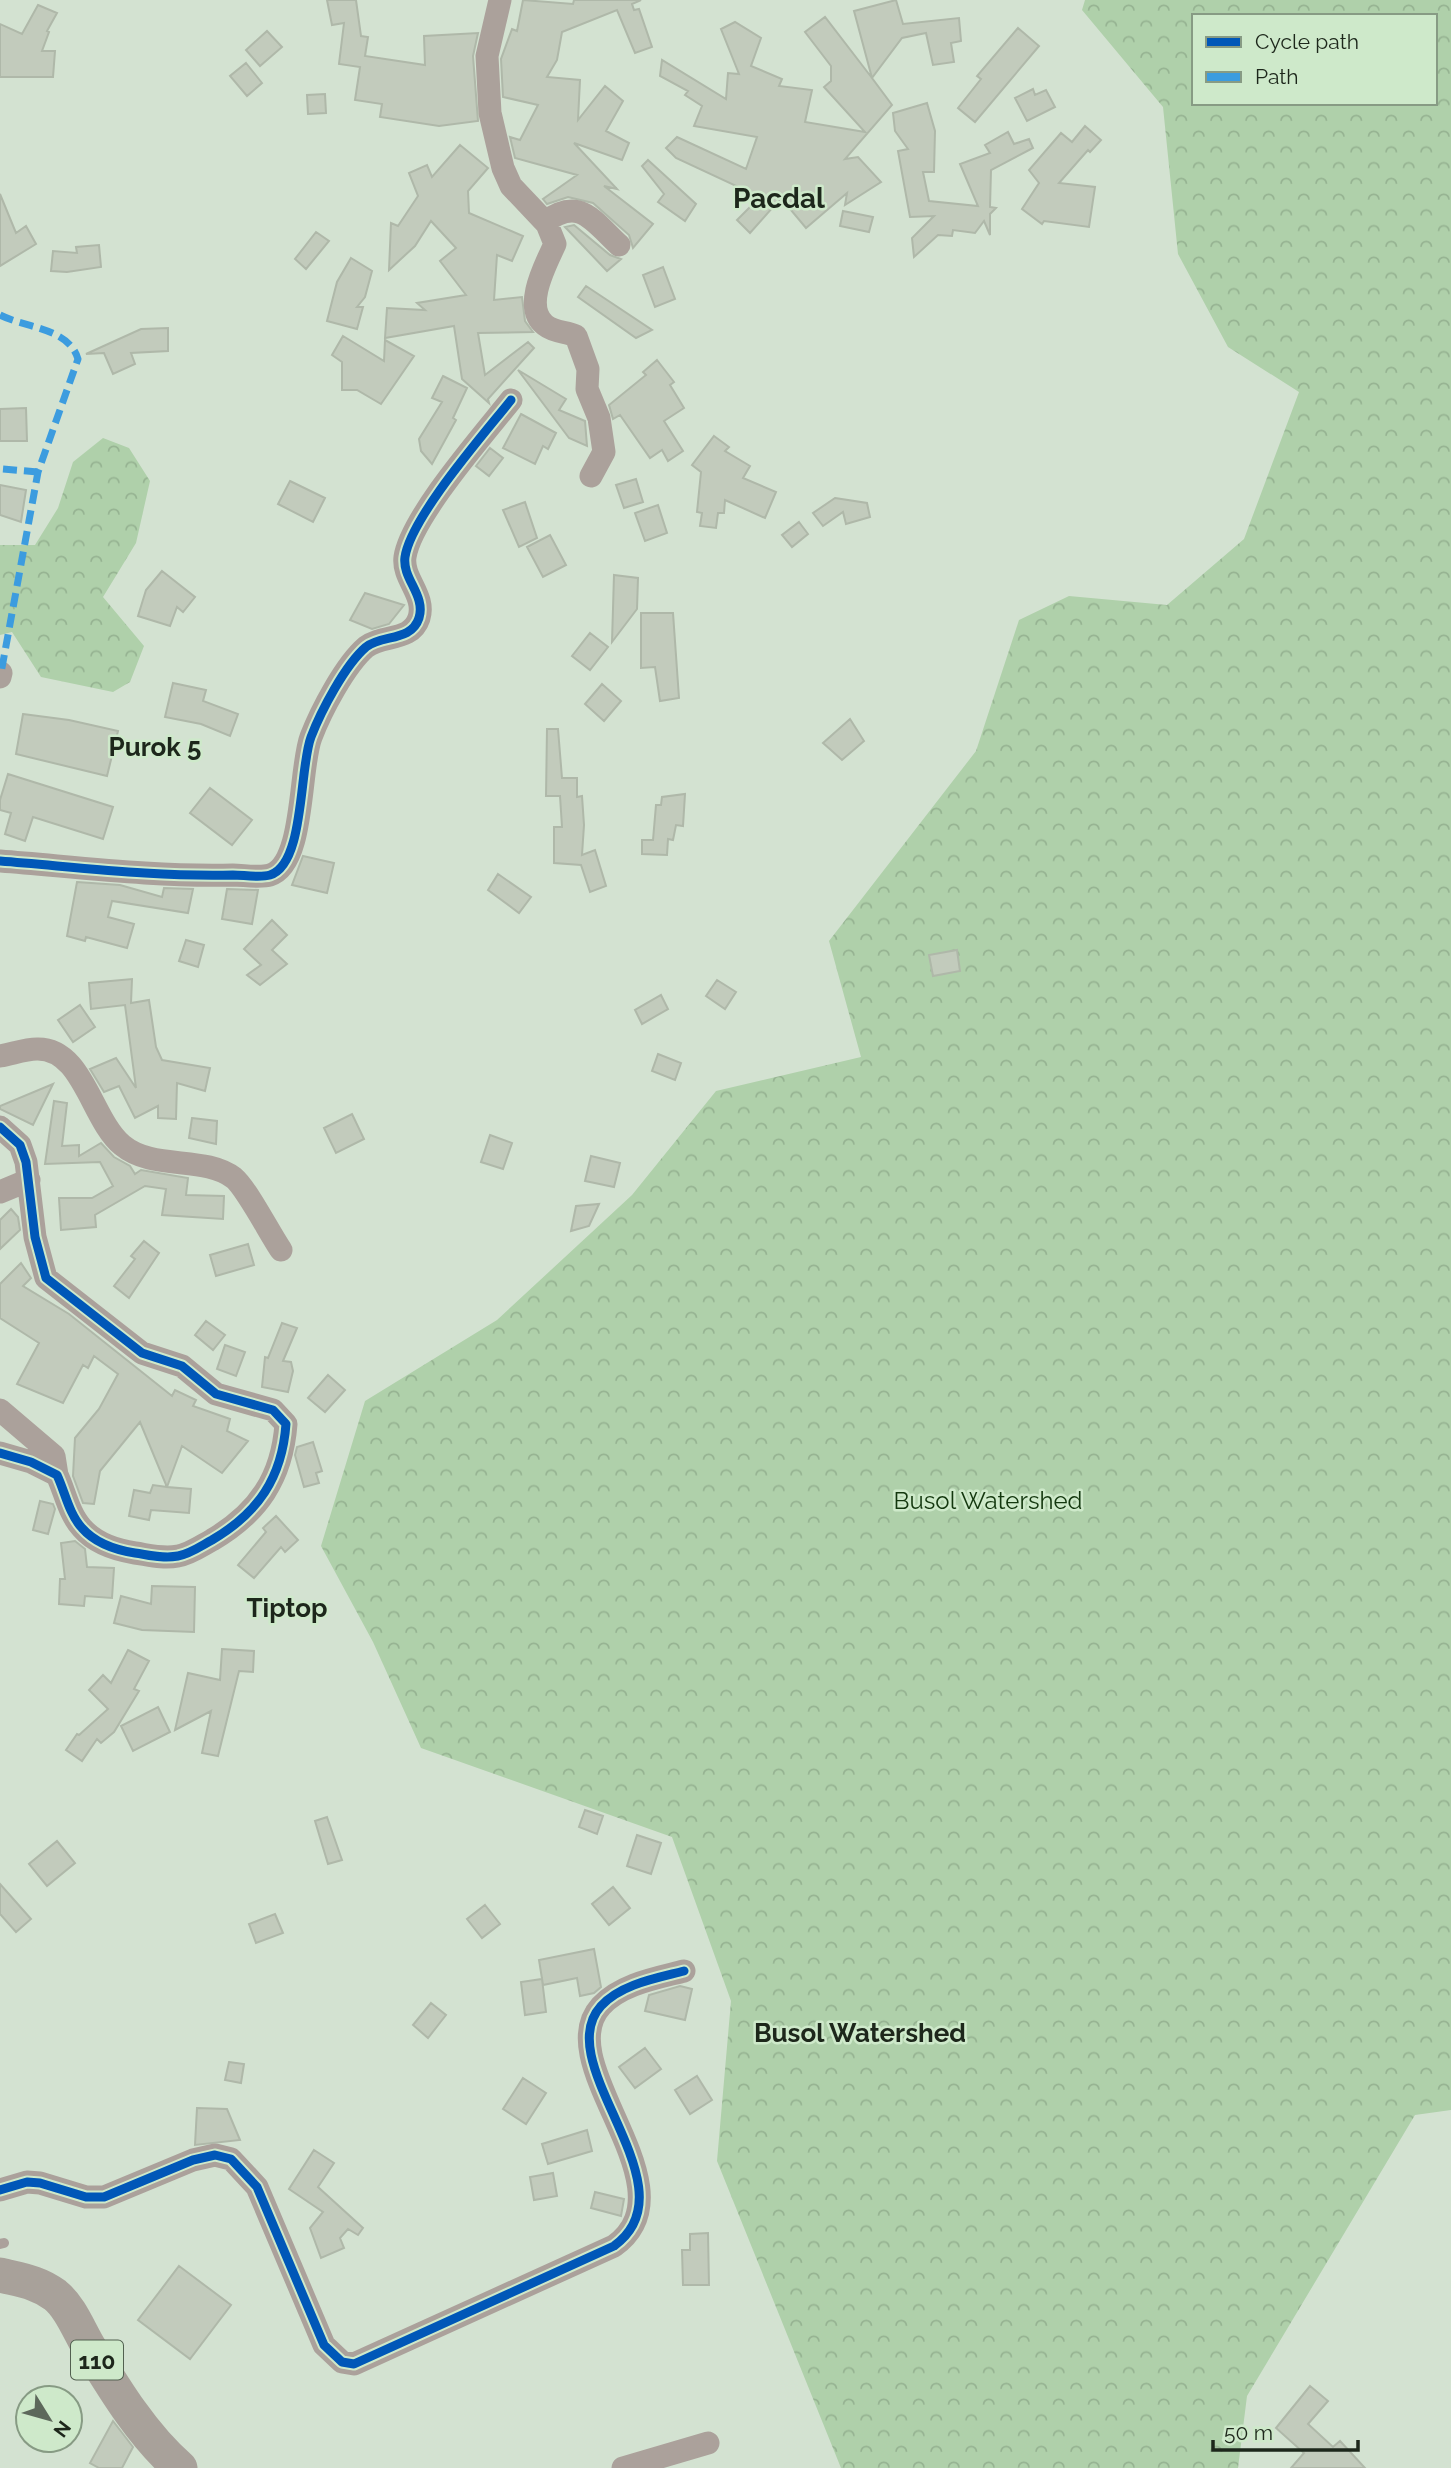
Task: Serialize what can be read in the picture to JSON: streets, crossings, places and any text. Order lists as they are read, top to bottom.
{
  "streets": {
    "main road": ["110"]
  },
  "districts": [
    "Pacdal",
    "Purok 5",
    "Tiptop",
    "Busol Watershed"
  ],
  "parks": ["Busol Watershed"],
  "legend": ["Cycle path", "Path"],
  "scale_bar": "50 m",
  "north": "bottom right"
}
